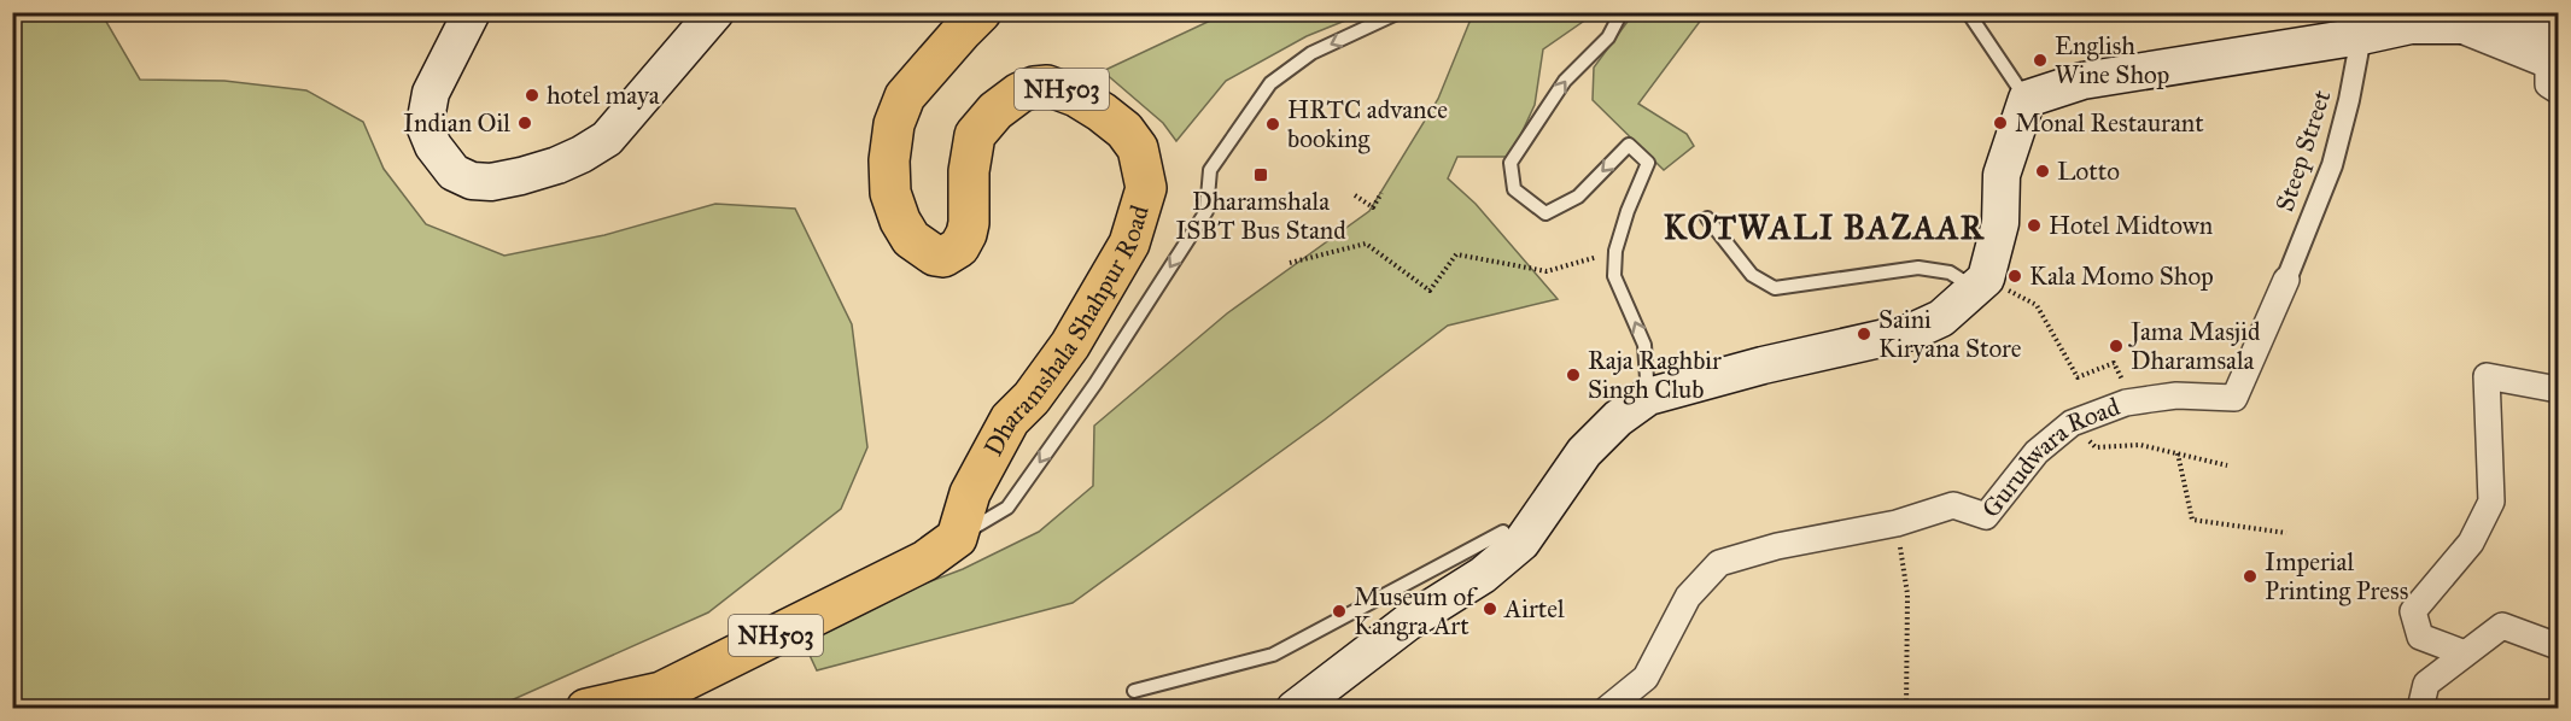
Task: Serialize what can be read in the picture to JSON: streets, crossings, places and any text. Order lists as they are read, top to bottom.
{
  "streets": {
    "main road": ["NH503", "Dharamshala Shahpur Road"],
    "street": ["Steep Street", "Gurudwara Road"]
  },
  "crossings": [
    ["NH503", "Dharamshala Shahpur Road"],
    ["Steep Street", "Gurudwara Road"]
  ],
  "districts": ["KOTWALI BAZAAR"],
  "places": {
    "other": [
      "English Wine Shop",
      "hotel maya",
      "Indian Oil",
      "Monal Restaurant",
      "HRTC advance booking",
      "Lotto",
      "Hotel Midtown",
      "Kala Momo Shop",
      "Saini Kiryana Store",
      "Jama Masjid Dharamsala",
      "Raja Raghbir Singh Club",
      "Imperial Printing Press",
      "Airtel",
      "Museum of Kangra Art"
    ],
    "transit": ["Dharamshala ISBT Bus Stand"]
  }
}
